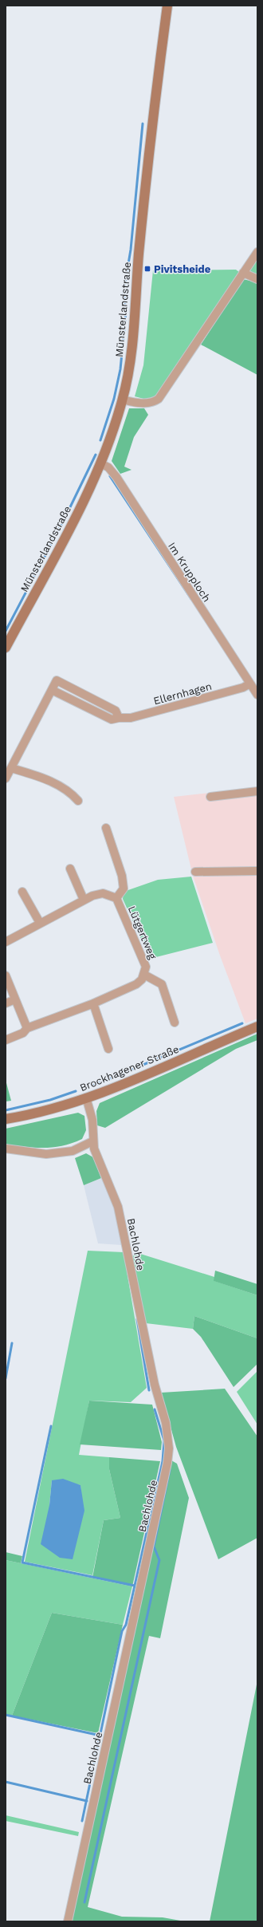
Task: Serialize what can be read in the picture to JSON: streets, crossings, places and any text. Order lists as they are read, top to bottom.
{
  "streets": {
    "main road": ["Münsterlandstraße", "Brockhagener Straße"],
    "street": [
      "Im Krupploch",
      "Ellernhagen",
      "Lütgertweg",
      "Bachlohde"
    ]
  },
  "crossings": [
    ["Münsterlandstraße", "Im Krupploch"],
    ["Im Krupploch", "Ellernhagen"],
    ["Brockhagener Straße", "Bachlohde"]
  ],
  "places": {
    "transit": ["Pivitsheide"]
  }
}
